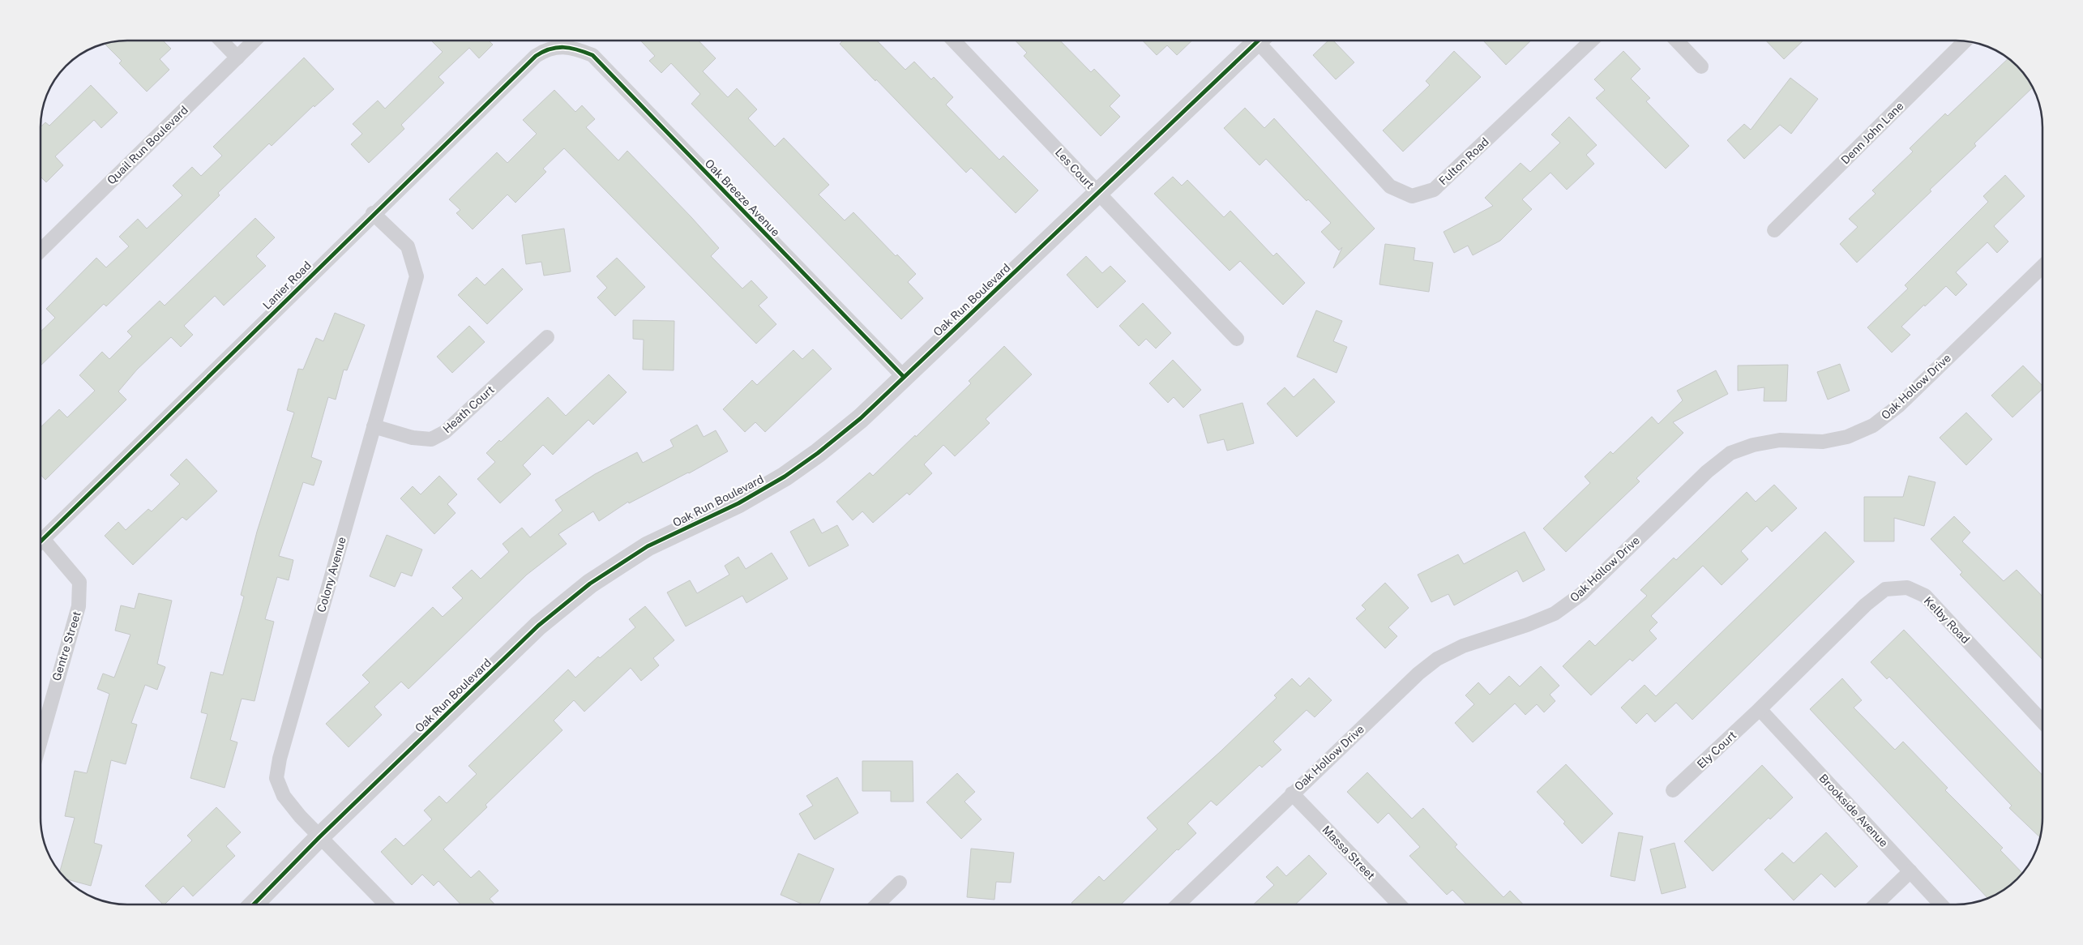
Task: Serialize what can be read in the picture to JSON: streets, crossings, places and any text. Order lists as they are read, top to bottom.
{
  "streets": {
    "street": [
      "Denn John Lane",
      "Quail Run Boulevard",
      "Fulton Road",
      "Les Court",
      "Oak Breeze Avenue",
      "Lanier Road",
      "Oak Run Boulevard",
      "Oak Hollow Drive",
      "Heath Court",
      "Colony Avenue",
      "Kelby Road",
      "Gentre Street",
      "Ely Court",
      "Brookside Avenue",
      "Massa Street"
    ]
  },
  "crossings": [
    ["Les Court", "Oak Run Boulevard"],
    ["Oak Breeze Avenue", "Lanier Road"],
    ["Oak Breeze Avenue", "Oak Run Boulevard"],
    ["Lanier Road", "Colony Avenue"],
    ["Oak Run Boulevard", "Colony Avenue"],
    ["Oak Hollow Drive", "Massa Street"],
    ["Heath Court", "Colony Avenue"],
    ["Kelby Road", "Ely Court"],
    ["Kelby Road", "Brookside Avenue"],
    ["Ely Court", "Brookside Avenue"]
  ]
}
